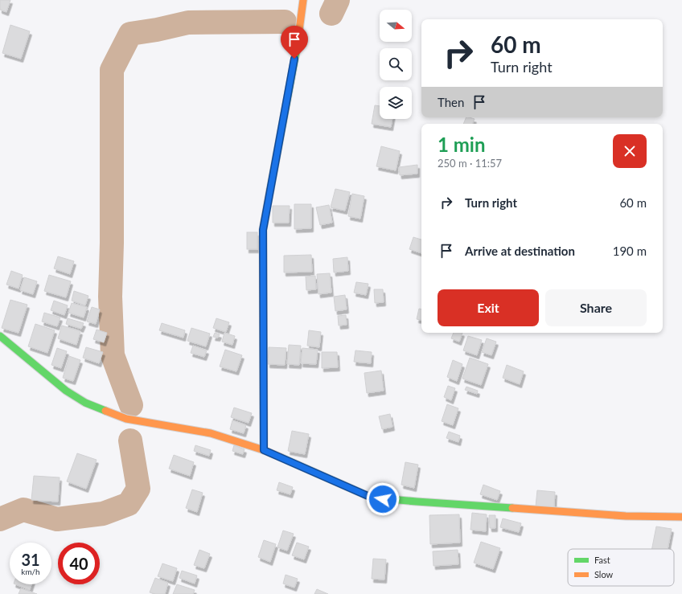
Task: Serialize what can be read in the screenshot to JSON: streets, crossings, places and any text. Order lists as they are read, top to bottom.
{
  "legend": ["Fast", "Slow"],
  "north": "right",
  "page": {
    "turn": ["60 m", "Turn right"],
    "then": "Then",
    "heading": ["1 min", "250 m · 11:57"],
    "list": [
      {
        "name": "Turn right",
        "value": "60 m"
      },
      {
        "name": "Arrive at destination",
        "value": "190 m"
      }
    ],
    "buttons": ["Exit", "Share"],
    "speed": "31 km/h",
    "limit": "40"
  }
}
